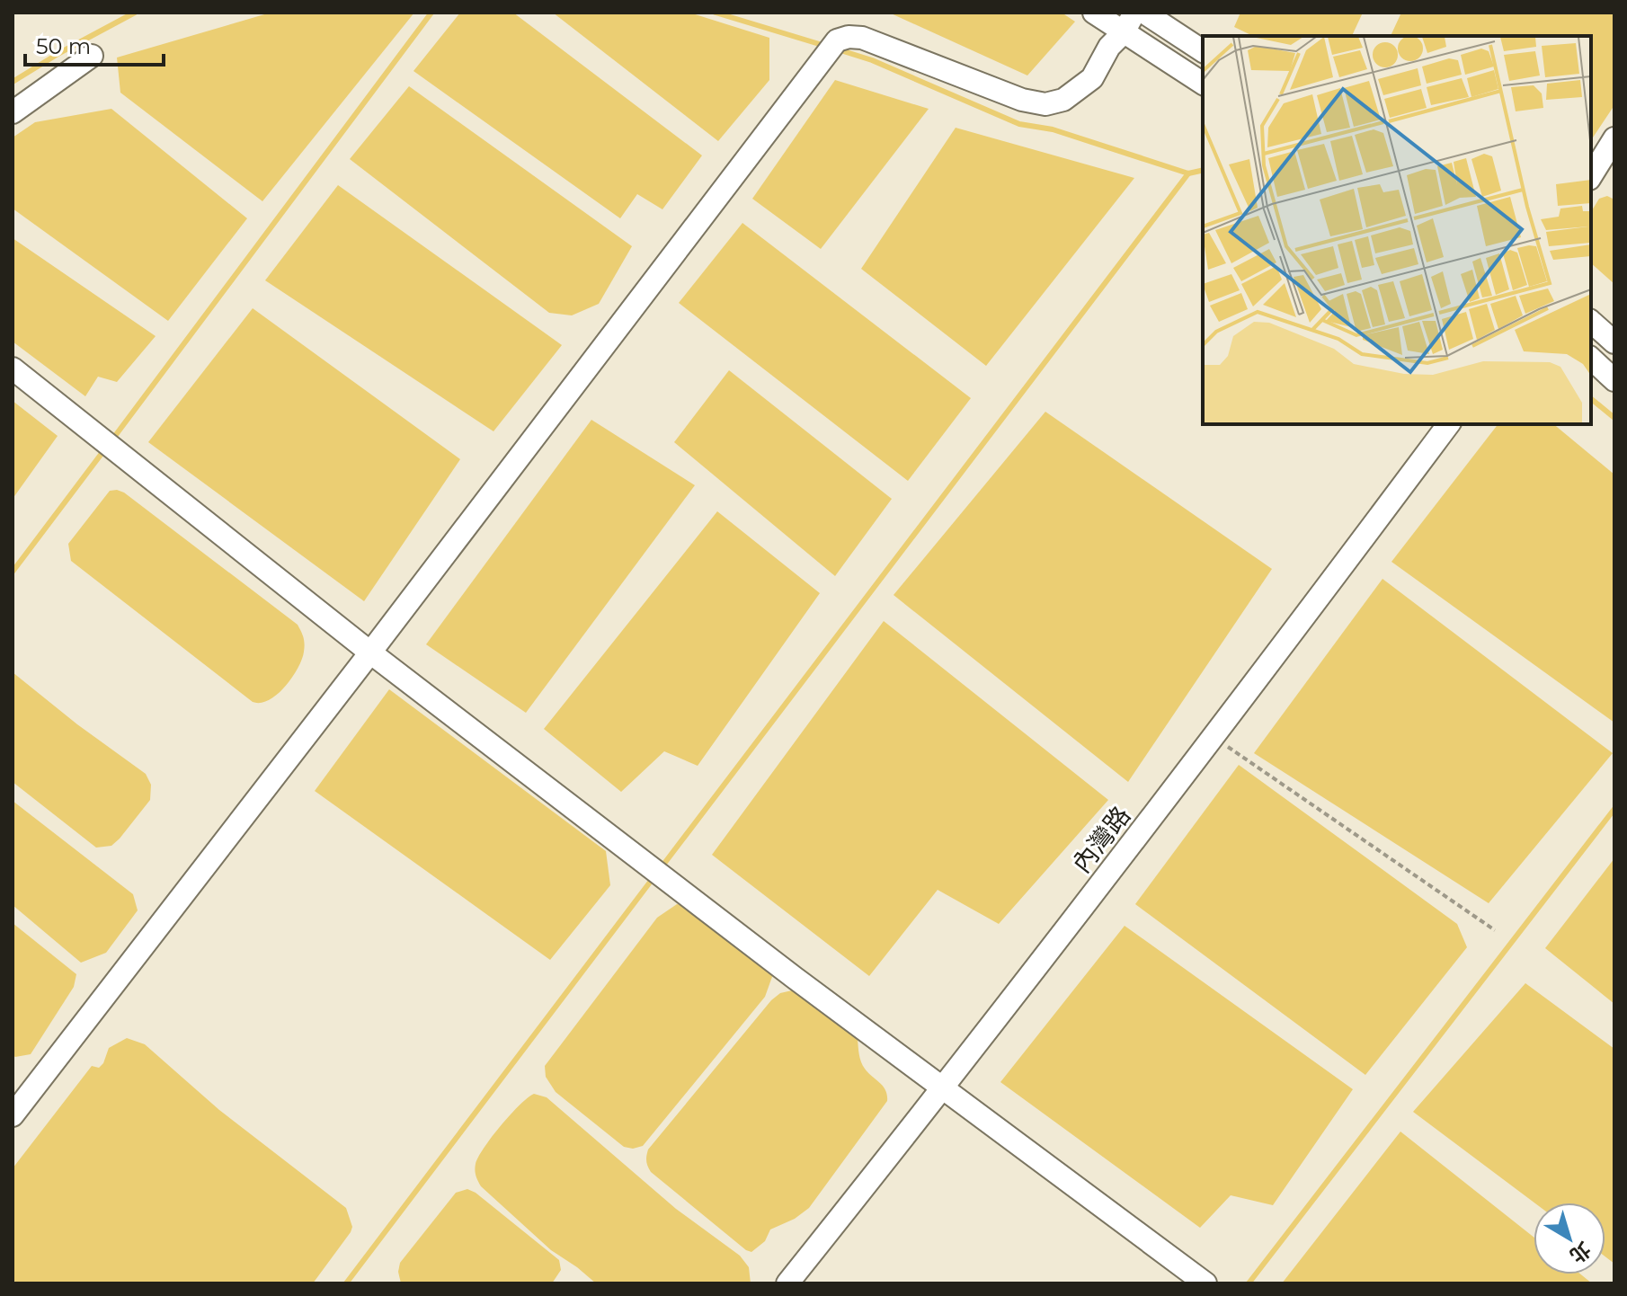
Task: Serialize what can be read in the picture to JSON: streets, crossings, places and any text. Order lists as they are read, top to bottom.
{
  "streets": {
    "street": ["內灣路"]
  },
  "scale_bar": "50 m",
  "north": "bottom right"
}
